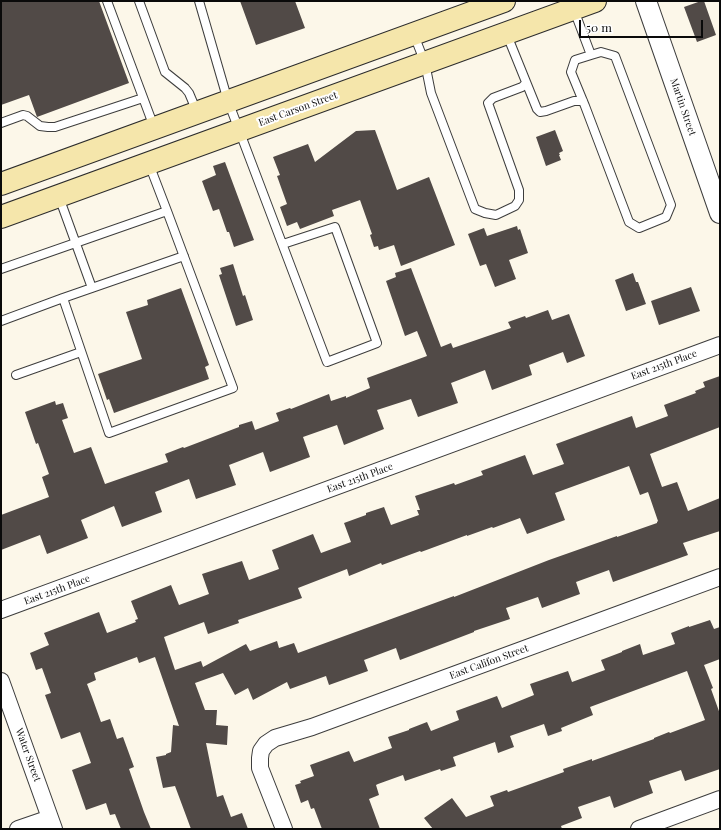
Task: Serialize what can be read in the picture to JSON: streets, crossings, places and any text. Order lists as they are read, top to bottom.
{
  "streets": {
    "main road": ["East Carson Street"],
    "street": [
      "Martin Street",
      "East 215th Place",
      "East Califon Street",
      "Water Street"
    ]
  },
  "scale_bar": "50 m"
}
